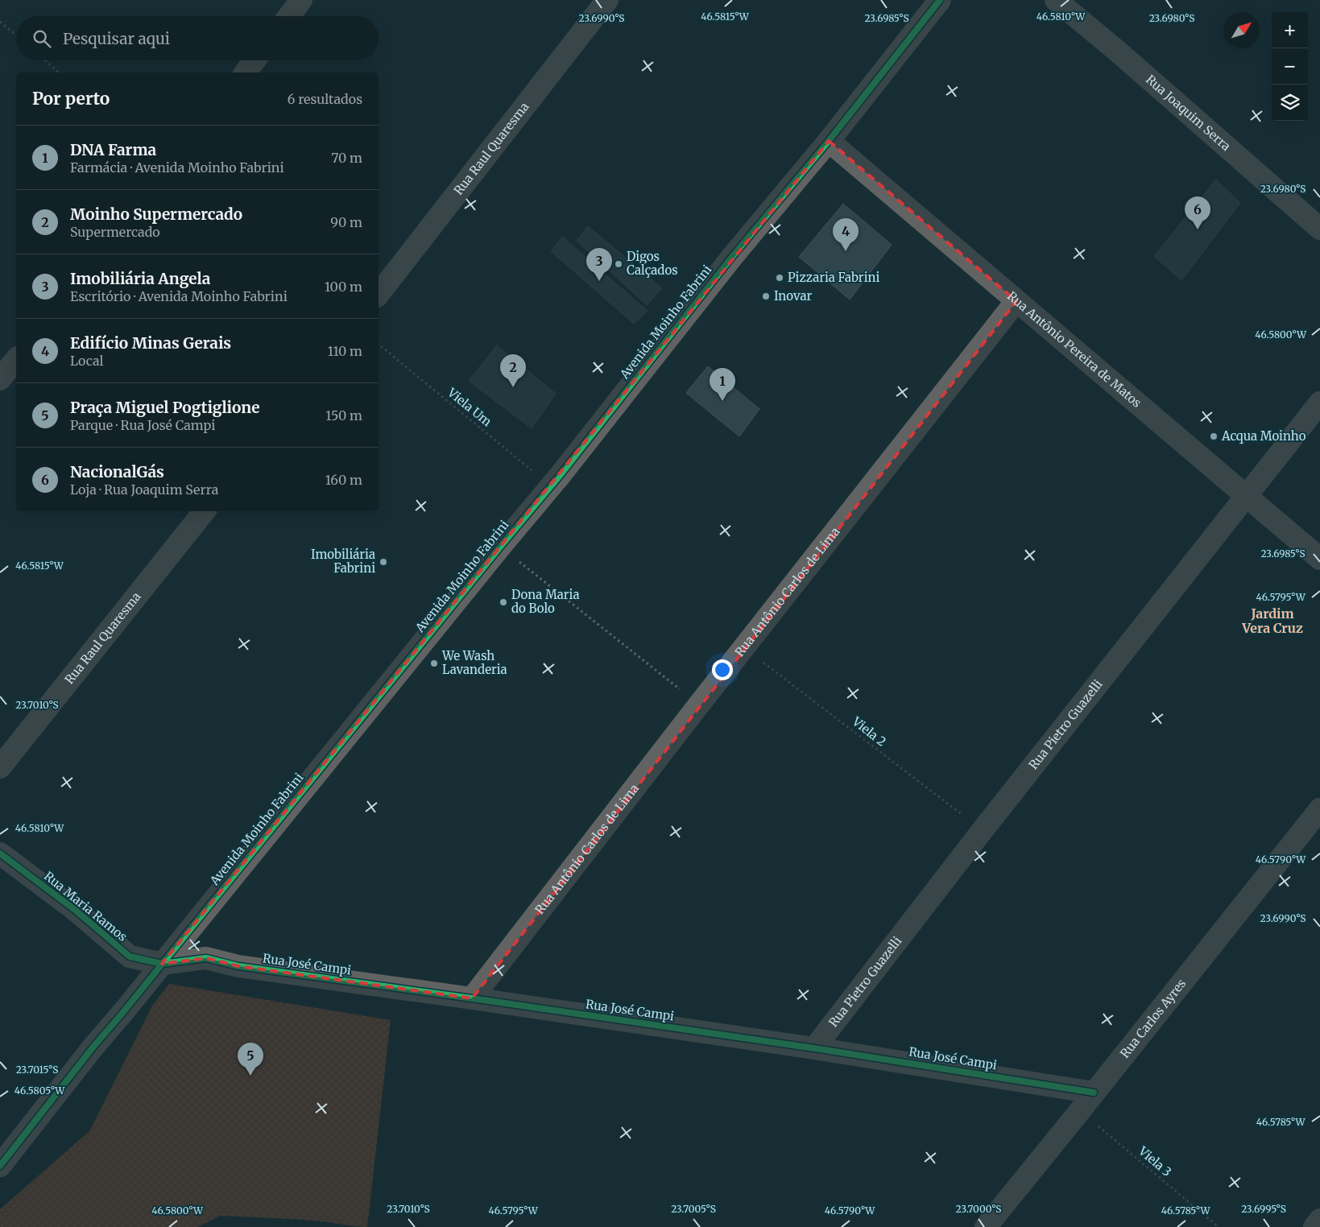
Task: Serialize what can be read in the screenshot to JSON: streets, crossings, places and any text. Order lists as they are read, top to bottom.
{
  "streets": {
    "street": [
      "Rua Joaquim Serra",
      "Rua Raul Quaresma",
      "Avenida Moinho Fabrini",
      "Rua Antônio Pereira de Matos",
      "Rua Antônio Carlos de Lima",
      "Rua Pietro Guazelli",
      "Rua Maria Ramos",
      "Rua José Campi",
      "Rua Carlos Ayres"
    ],
    "path": ["Viela Um", "Viela 2", "Viela 3"]
  },
  "crossings": [
    ["Avenida Moinho Fabrini", "Rua Antônio Pereira de Matos"],
    ["Avenida Moinho Fabrini", "Viela Um"],
    ["Avenida Moinho Fabrini", "Rua Maria Ramos"],
    ["Avenida Moinho Fabrini", "Rua José Campi"],
    ["Rua Antônio Pereira de Matos", "Rua Antônio Carlos de Lima"],
    ["Rua Antônio Pereira de Matos", "Rua Pietro Guazelli"],
    ["Rua Antônio Carlos de Lima", "Viela 2"],
    ["Rua Antônio Carlos de Lima", "Rua José Campi"],
    ["Rua Pietro Guazelli", "Viela 2"],
    ["Rua Pietro Guazelli", "Rua José Campi"],
    ["Rua Maria Ramos", "Rua José Campi"],
    ["Rua José Campi", "Rua Carlos Ayres"],
    ["Rua Carlos Ayres", "Viela 3"]
  ],
  "districts": ["Jardim Vera Cruz"],
  "places": [
    "Digos Calçados",
    "Pizzaria Fabrini",
    "Inovar",
    "Acqua Moinho",
    "Imobiliária Fabrini",
    "Dona Maria do Bolo",
    "We Wash Lavanderia"
  ],
  "north": "top right",
  "page": {
    "map_buttons": ["+", "−"],
    "search": "Pesquisar aqui",
    "heading": ["Por perto", "6 resultados"],
    "list": [
      {
        "mark": "1",
        "name": "DNA Farma",
        "note": "Farmácia · Avenida Moinho Fabrini",
        "value": "70 m"
      },
      {
        "mark": "2",
        "name": "Moinho Supermercado",
        "note": "Supermercado",
        "value": "90 m"
      },
      {
        "mark": "3",
        "name": "Imobiliária Angela",
        "note": "Escritório · Avenida Moinho Fabrini",
        "value": "100 m"
      },
      {
        "mark": "4",
        "name": "Edifício Minas Gerais",
        "note": "Local",
        "value": "110 m"
      },
      {
        "mark": "5",
        "name": "Praça Miguel Pogtiglione",
        "note": "Parque · Rua José Campi",
        "value": "150 m"
      },
      {
        "mark": "6",
        "name": "NacionalGás",
        "note": "Loja · Rua Joaquim Serra",
        "value": "160 m"
      }
    ],
    "pins": [
      "6",
      "4",
      "3",
      "2",
      "1",
      "5"
    ]
  },
  "coordinates": [
    "46.5815°W",
    "46.5810°W",
    "23.6985°S",
    "23.6990°S",
    "23.6980°S",
    "46.5800°W",
    "46.5795°W",
    "23.7010°S",
    "46.5790°W",
    "23.7015°S",
    "46.5805°W",
    "46.5785°W",
    "23.7005°S",
    "23.7000°S",
    "23.6995°S"
  ]
}
